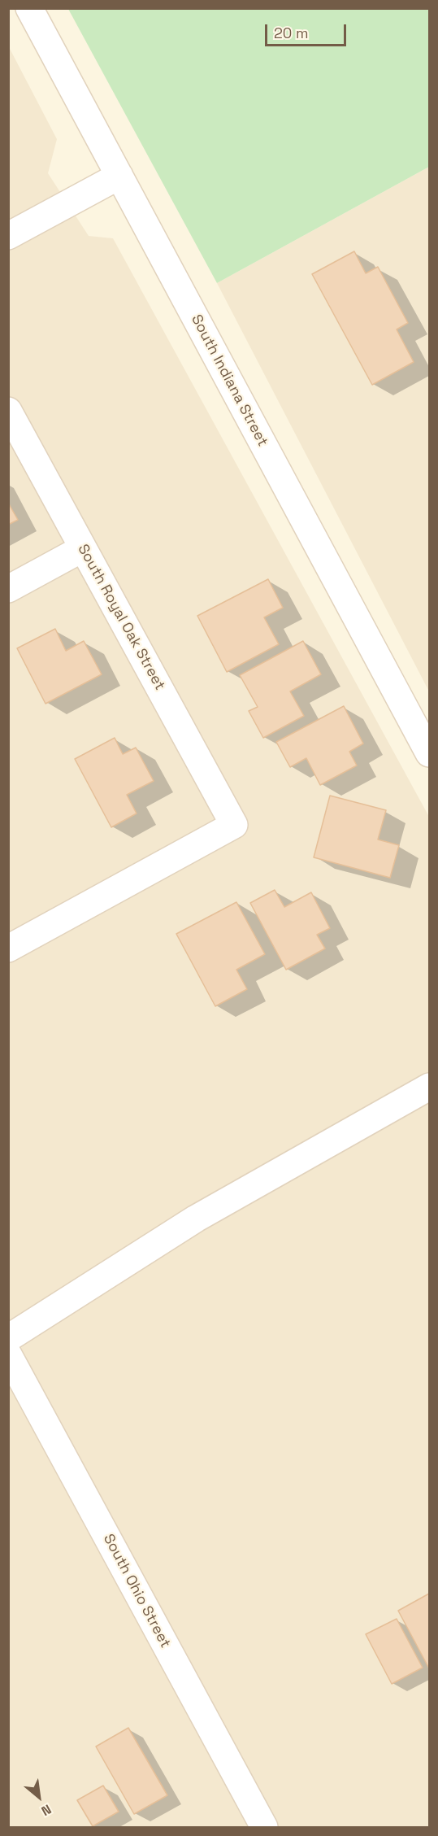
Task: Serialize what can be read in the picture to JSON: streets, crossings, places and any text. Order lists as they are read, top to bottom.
{
  "streets": {
    "street": ["South Indiana Street", "South Royal Oak Street", "South Ohio Street"]
  },
  "scale_bar": "20 m",
  "north": "bottom right"
}
